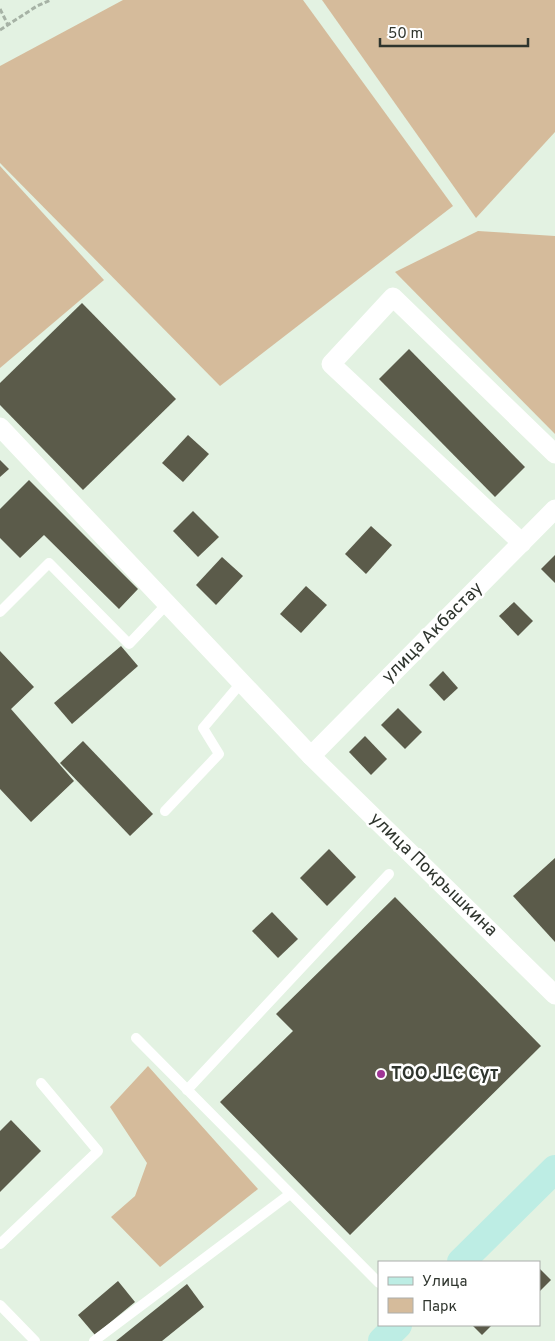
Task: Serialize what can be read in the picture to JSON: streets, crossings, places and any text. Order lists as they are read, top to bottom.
{
  "streets": {
    "street": ["улица Акбастау", "улица Покрышкина"]
  },
  "crossings": [
    ["улица Акбастау", "улица Покрышкина"]
  ],
  "places": ["ТОО JLC Сут"],
  "legend": ["Улица", "Парк"],
  "scale_bar": "50 m"
}
